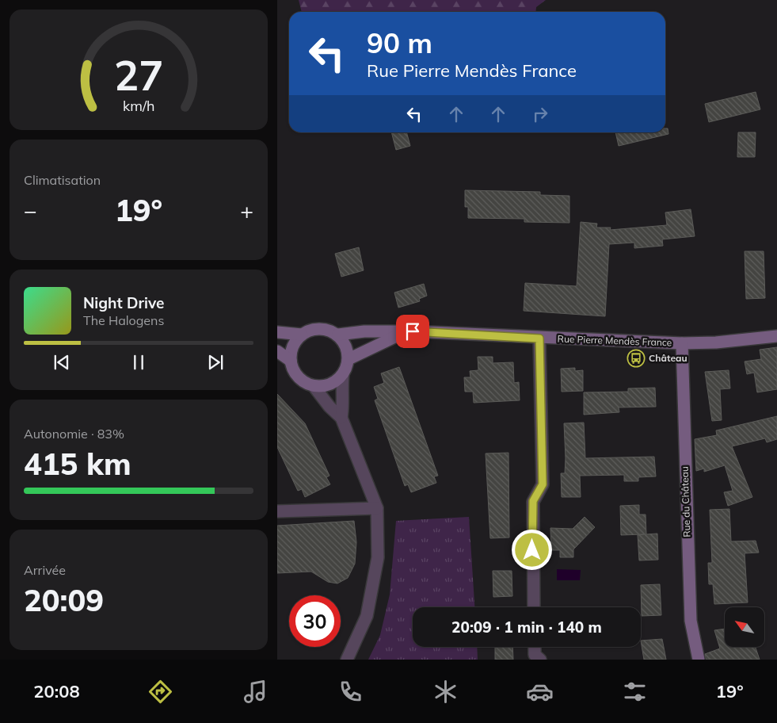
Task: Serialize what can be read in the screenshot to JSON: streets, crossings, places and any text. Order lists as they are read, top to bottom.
{
  "streets": {
    "street": ["Rue Pierre Mendès France", "Rue du Château"]
  },
  "crossings": [
    ["Rue Pierre Mendès France", "Rue du Château"]
  ],
  "places": {
    "bus stop": ["Château"]
  },
  "north": "top left",
  "page": {
    "turn": ["90 m", "Rue Pierre Mendès France"],
    "tile": [
      "Climatisation",
      ["Autonomie · 83%", "415 km"],
      ["Arrivée", "20:09"]
    ],
    "heat": ["−", "19°", "+"],
    "song": ["Night Drive", "The Halogens"],
    "limit": "30",
    "trip": "20:09 · 1 min · 140 m",
    "tabs": ["20:08", "19°"],
    "gauge": ["27", "km/h"]
  }
}
